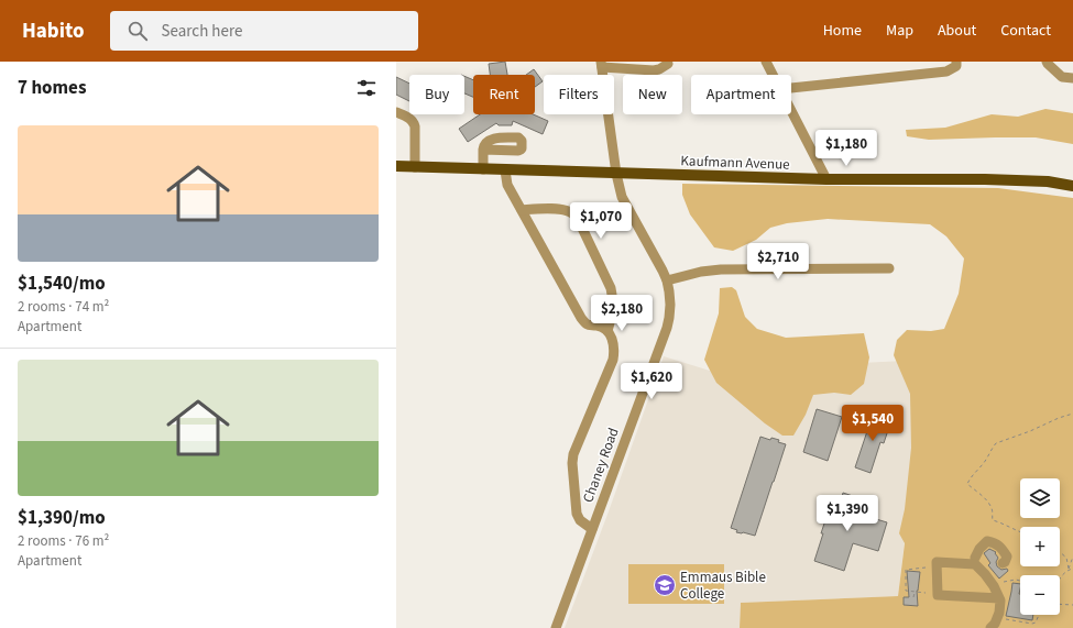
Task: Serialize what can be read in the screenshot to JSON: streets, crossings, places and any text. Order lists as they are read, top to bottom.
{
  "streets": {
    "main road": ["Kaufmann Avenue"],
    "street": ["Chaney Road"]
  },
  "crossings": [
    ["Kaufmann Avenue", "Chaney Road"]
  ],
  "places": {
    "school or university": ["Emmaus Bible College"]
  },
  "page": {
    "header": "Habito",
    "search": "Search here",
    "nav": [
      "Home",
      "Map",
      "About",
      "Contact"
    ],
    "heading": "7 homes",
    "chip": [
      "Buy",
      "Rent",
      "Filters",
      "New",
      "Apartment"
    ],
    "list": [
      {
        "name": "$1,540/mo",
        "note": "2 rooms · 74 m² · Apartment"
      },
      {
        "name": "$1,390/mo",
        "note": "2 rooms · 76 m² · Apartment"
      }
    ],
    "price": [
      "$1,180",
      "$1,070",
      "$2,710",
      "$2,180",
      "$1,620",
      "$1,540",
      "$1,390"
    ],
    "map_buttons": ["+", "−"]
  }
}
